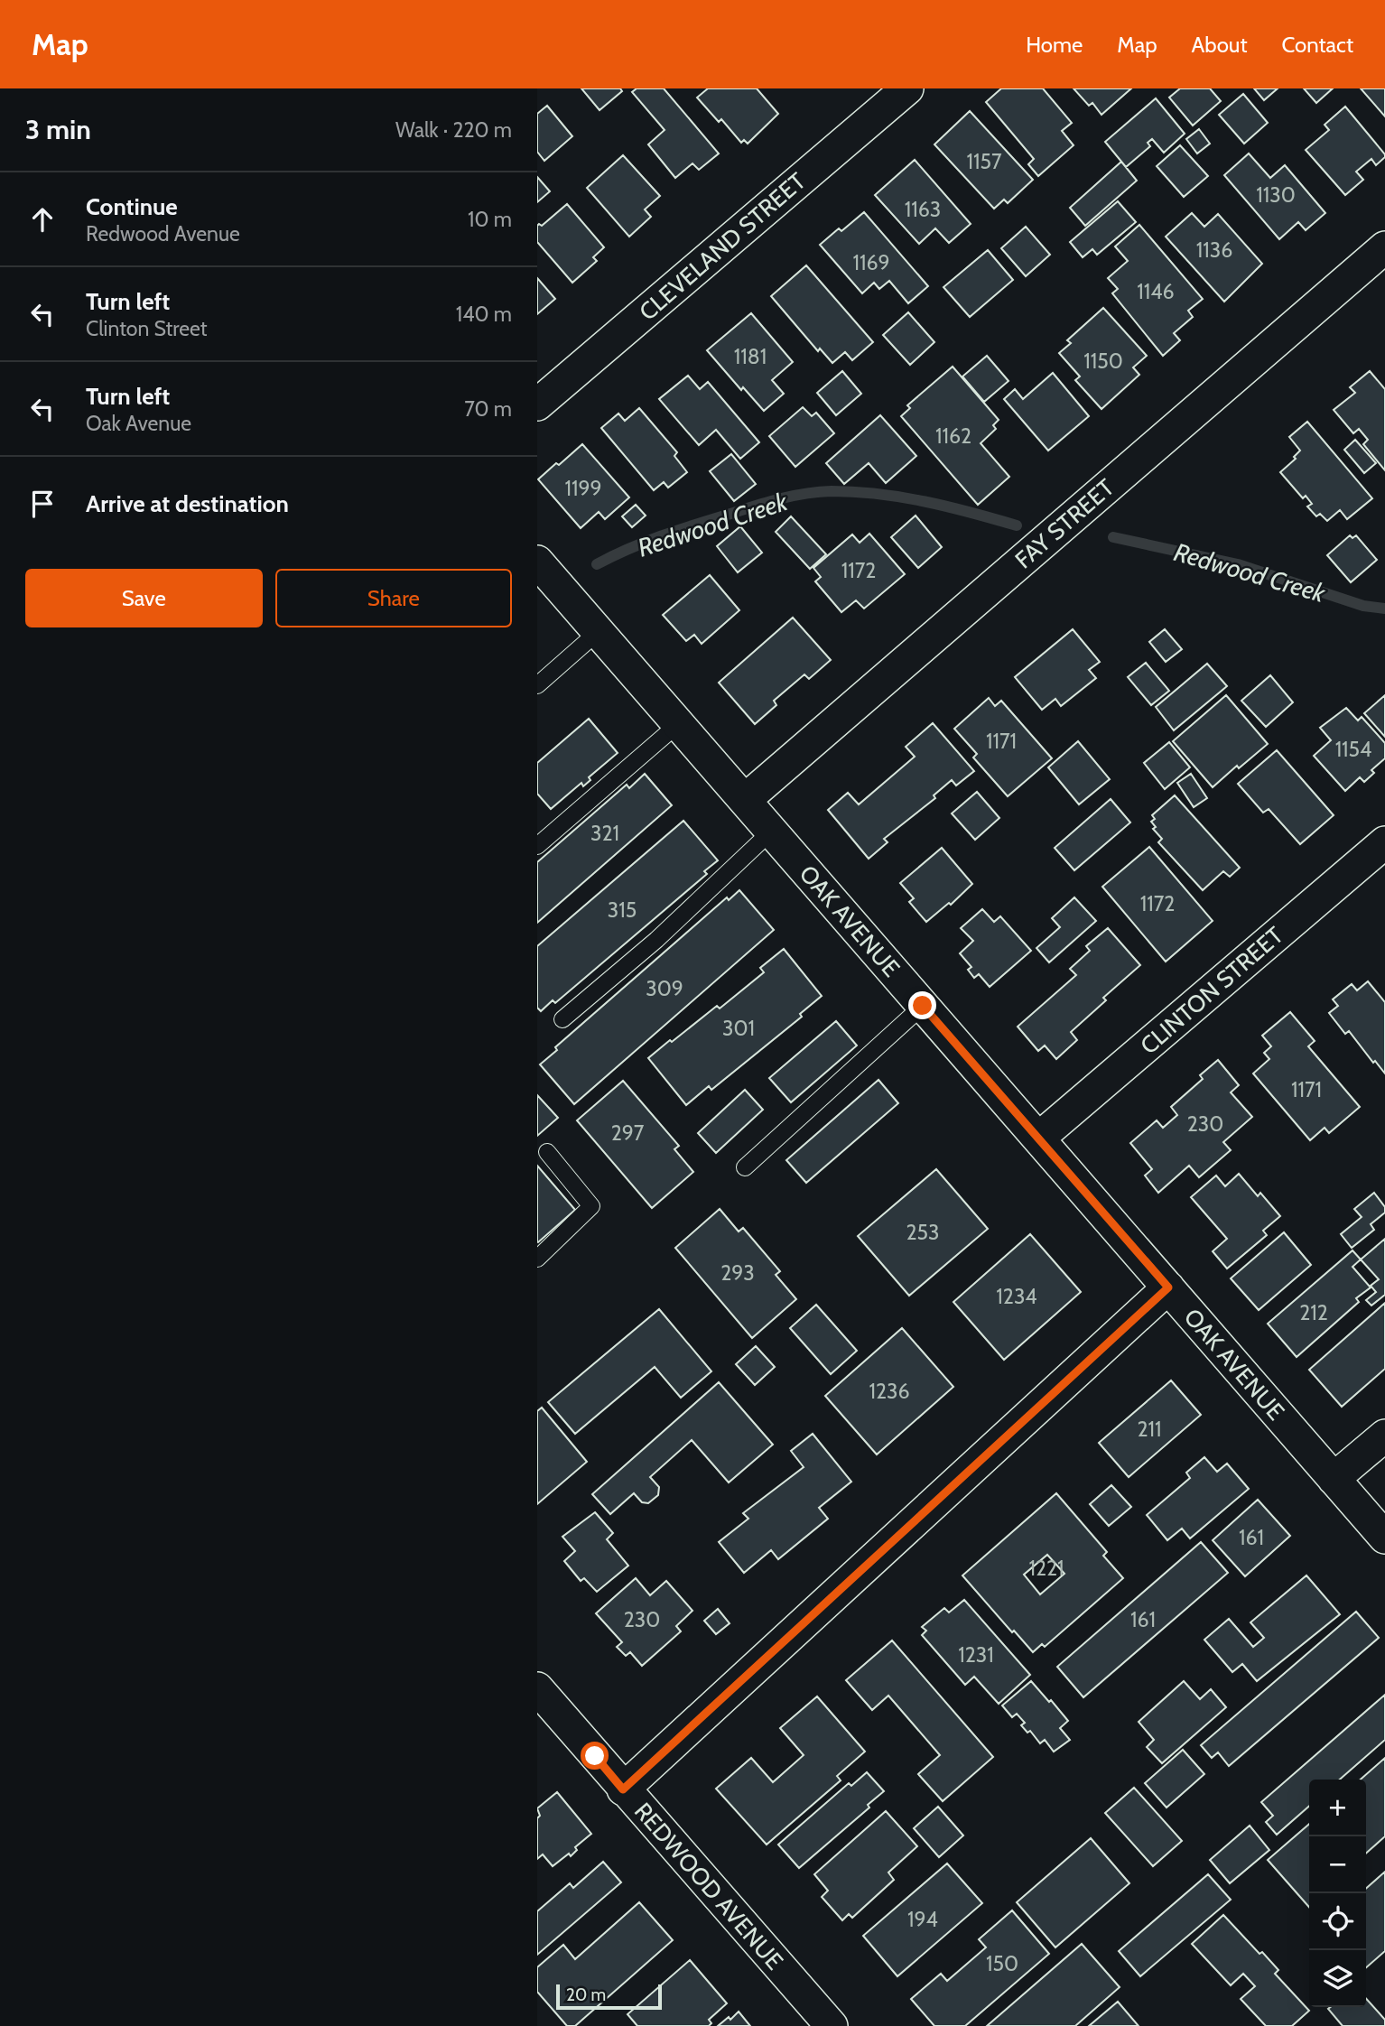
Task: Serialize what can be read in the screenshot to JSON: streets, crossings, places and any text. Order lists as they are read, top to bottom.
{
  "streets": {
    "street": [
      "CLEVELAND STREET",
      "FAY STREET",
      "OAK AVENUE",
      "CLINTON STREET",
      "REDWOOD AVENUE"
    ]
  },
  "crossings": [
    ["FAY STREET", "OAK AVENUE"],
    ["OAK AVENUE", "CLINTON STREET"]
  ],
  "water": ["Redwood Creek"],
  "house_numbers": [
    "1157",
    "1130",
    "1163",
    "1136",
    "1169",
    "1146",
    "1181",
    "1150",
    "1162",
    "1199",
    "1172",
    "1171",
    "1154",
    "321",
    "1172",
    "315",
    "309",
    "301",
    "1171",
    "230",
    "297",
    "253",
    "293",
    "1234",
    "212",
    "1236",
    "211",
    "161",
    "1221",
    "230",
    "161",
    "1231",
    "194",
    "150"
  ],
  "scale_bar": "20 m",
  "page": {
    "header": "Map",
    "nav": [
      "Home",
      "Map",
      "About",
      "Contact"
    ],
    "heading": ["3 min", "Walk · 220 m"],
    "list": [
      ["Continue", "Redwood Avenue", "10 m"],
      ["Turn left", "Clinton Street", "140 m"],
      ["Turn left", "Oak Avenue", "70 m"],
      "Arrive at destination"
    ],
    "buttons": ["Save", "Share"],
    "map_buttons": ["+", "−"],
    "scale": "20 m"
  }
}
